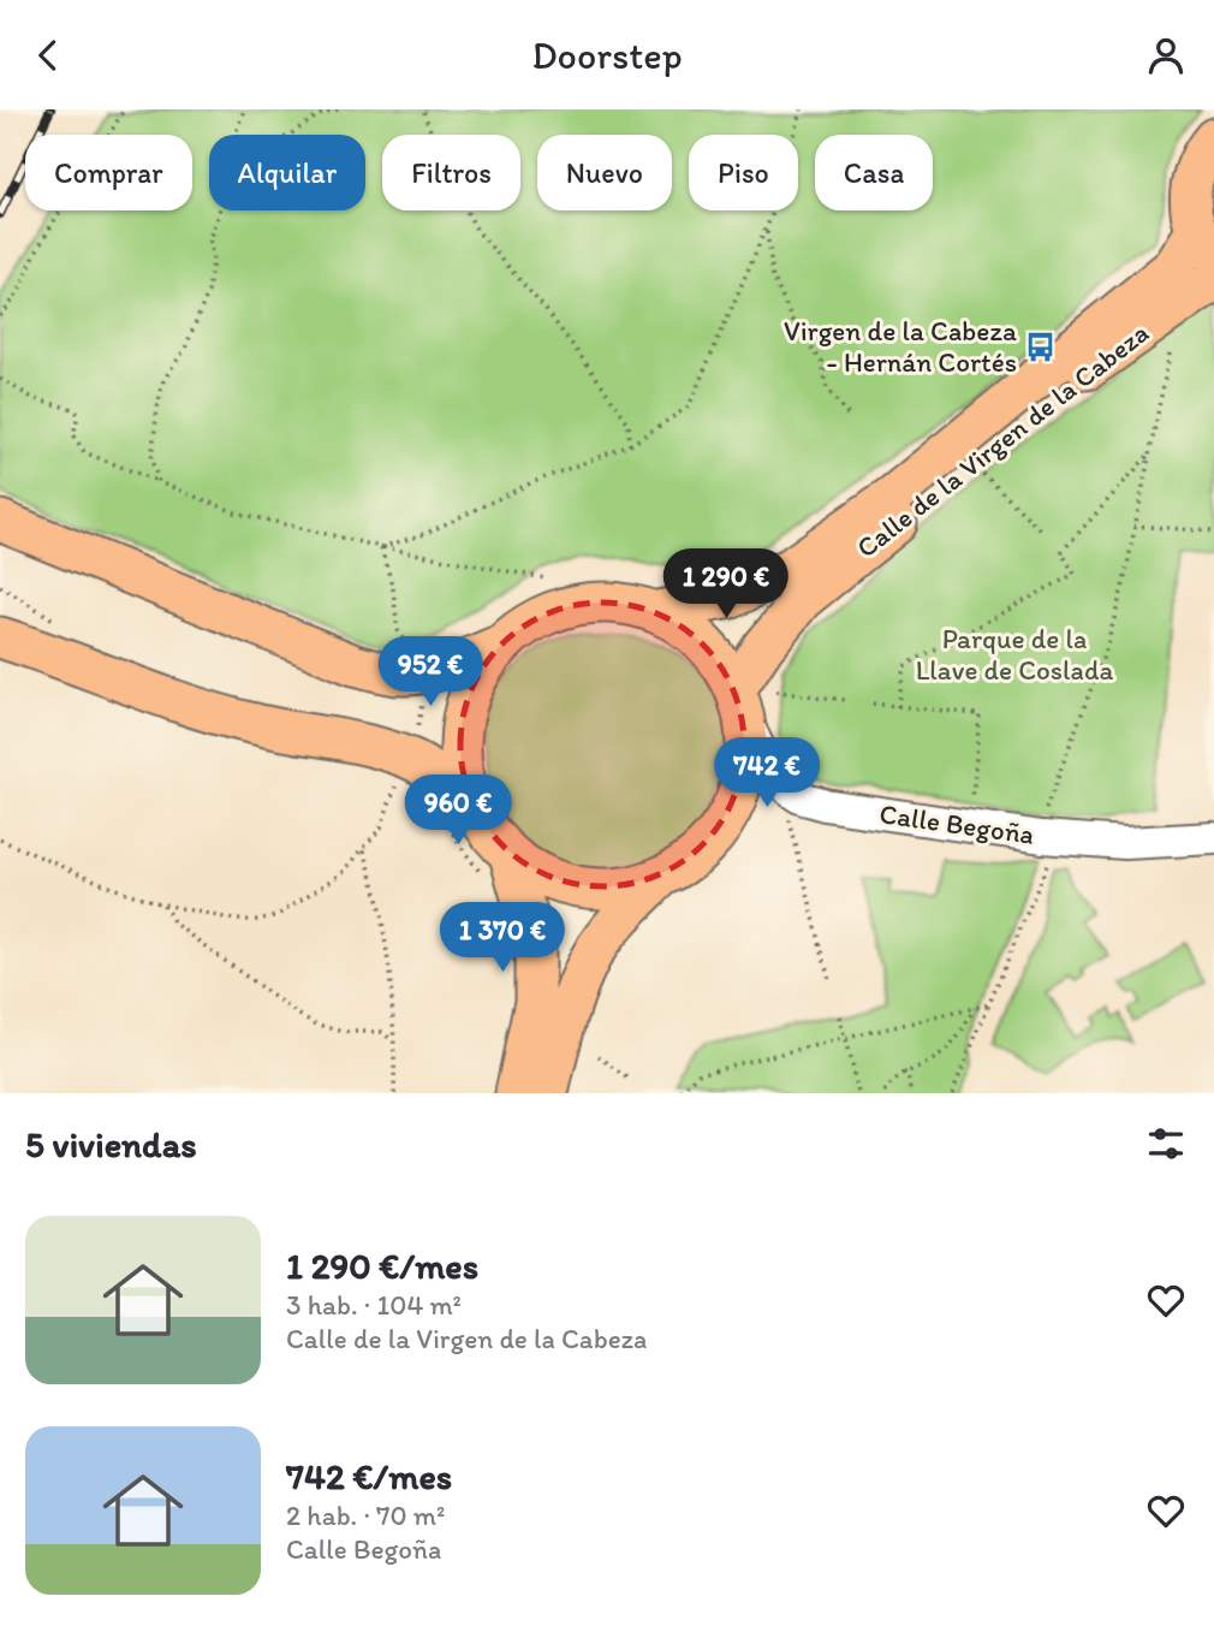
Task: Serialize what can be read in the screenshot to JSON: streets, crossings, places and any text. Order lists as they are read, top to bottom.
{
  "streets": {
    "main road": ["Calle de la Virgen de la Cabeza"],
    "street": ["Calle Begoña"]
  },
  "crossings": [
    ["Calle de la Virgen de la Cabeza", "Calle Begoña"]
  ],
  "parks": ["Parque de la Llave de Coslada"],
  "places": {
    "bus stop": ["Virgen de la Cabeza - Hernán Cortés"]
  },
  "page": {
    "header": "Doorstep",
    "chip": [
      "Comprar",
      "Alquilar",
      "Filtros",
      "Nuevo",
      "Piso",
      "Casa"
    ],
    "price": [
      "1 290 €",
      "952 €",
      "742 €",
      "960 €",
      "1 370 €"
    ],
    "heading": "5 viviendas",
    "list": [
      {
        "name": "1 290 €/mes",
        "note": "3 hab. · 104 m² · Calle de la Virgen de la Cabeza"
      },
      {
        "name": "742 €/mes",
        "note": "2 hab. · 70 m² · Calle Begoña"
      }
    ]
  }
}
